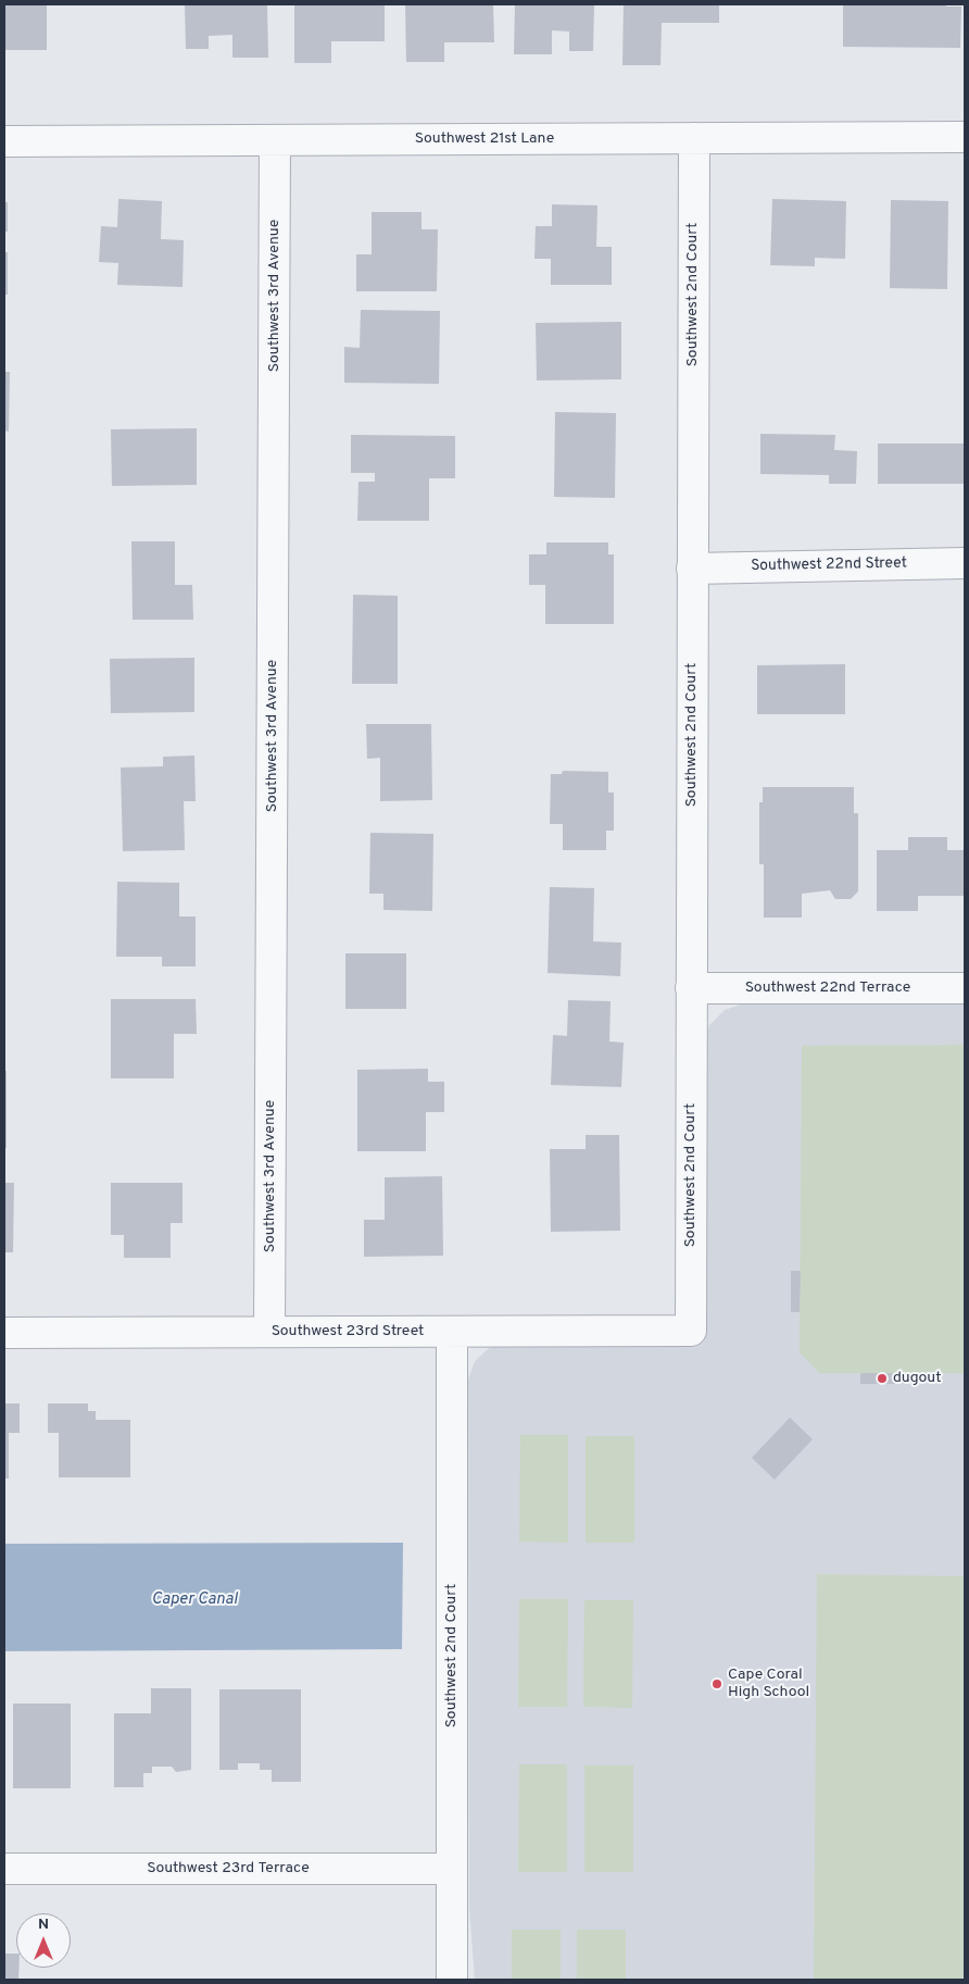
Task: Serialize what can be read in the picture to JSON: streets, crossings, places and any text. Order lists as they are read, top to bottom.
{
  "streets": {
    "street": [
      "Southwest 21st Lane",
      "Southwest 2nd Court",
      "Southwest 3rd Avenue",
      "Southwest 22nd Street",
      "Southwest 22nd Terrace",
      "Southwest 23rd Street",
      "Southwest 23rd Terrace"
    ]
  },
  "crossings": [
    ["Southwest 21st Lane", "Southwest 2nd Court"],
    ["Southwest 21st Lane", "Southwest 3rd Avenue"],
    ["Southwest 2nd Court", "Southwest 22nd Street"],
    ["Southwest 2nd Court", "Southwest 22nd Terrace"],
    ["Southwest 2nd Court", "Southwest 23rd Street"],
    ["Southwest 2nd Court", "Southwest 23rd Terrace"],
    ["Southwest 3rd Avenue", "Southwest 23rd Street"]
  ],
  "water": ["Caper Canal"],
  "places": ["dugout", "Cape Coral High School"],
  "north": "top"
}
